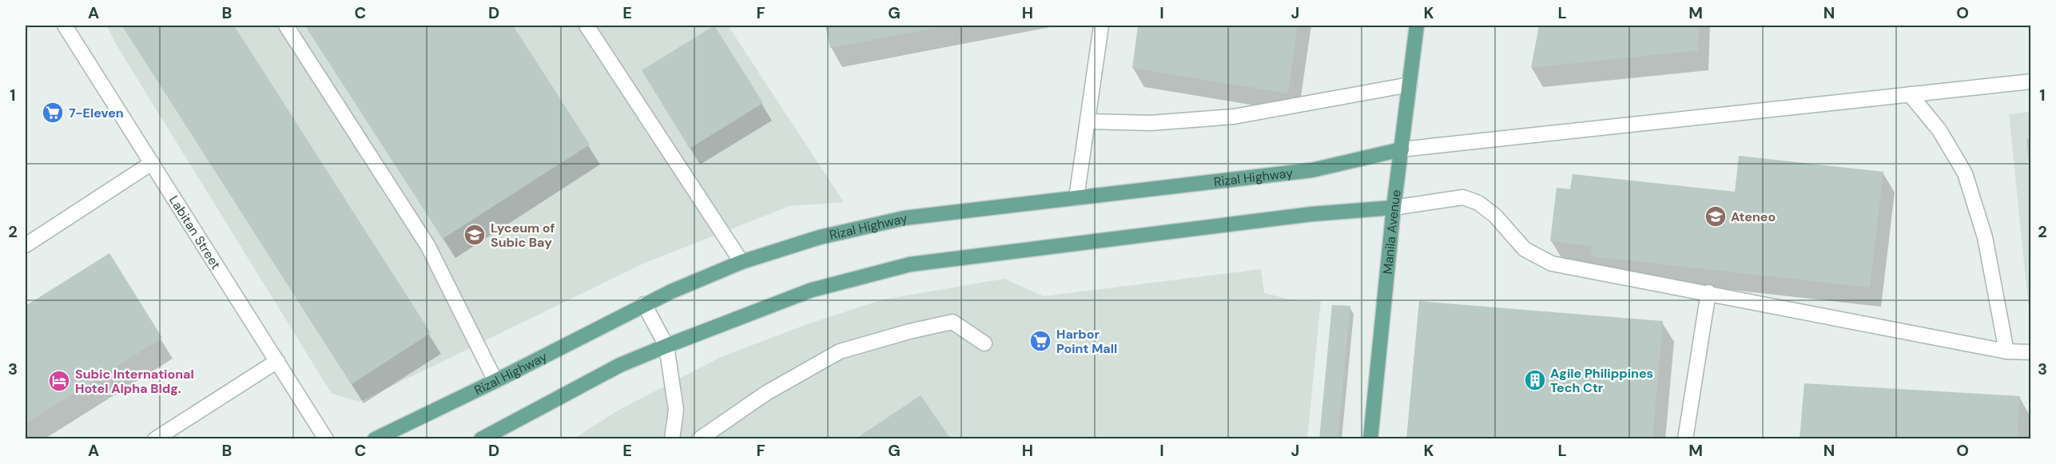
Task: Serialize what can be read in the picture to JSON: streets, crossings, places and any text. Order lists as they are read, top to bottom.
{
  "streets": {
    "main road": ["Rizal Highway", "Manila Avenue"],
    "street": ["Labitan Street"]
  },
  "crossings": [
    ["Rizal Highway", "Manila Avenue"]
  ],
  "places": {
    "supermarket": ["7-Eleven", "Harbor Point Mall"],
    "school or university": ["Ateneo", "Lyceum of Subic Bay"],
    "building": ["Agile Philippines Tech Ctr"],
    "hotel": ["Subic International Hotel Alpha Bldg."]
  },
  "grid": {
    "columns": [
      "A",
      "B",
      "C",
      "D",
      "E",
      "F",
      "G",
      "H",
      "I",
      "J",
      "K",
      "L",
      "M",
      "N",
      "O"
    ],
    "rows": ["1", "2", "3"]
  }
}
